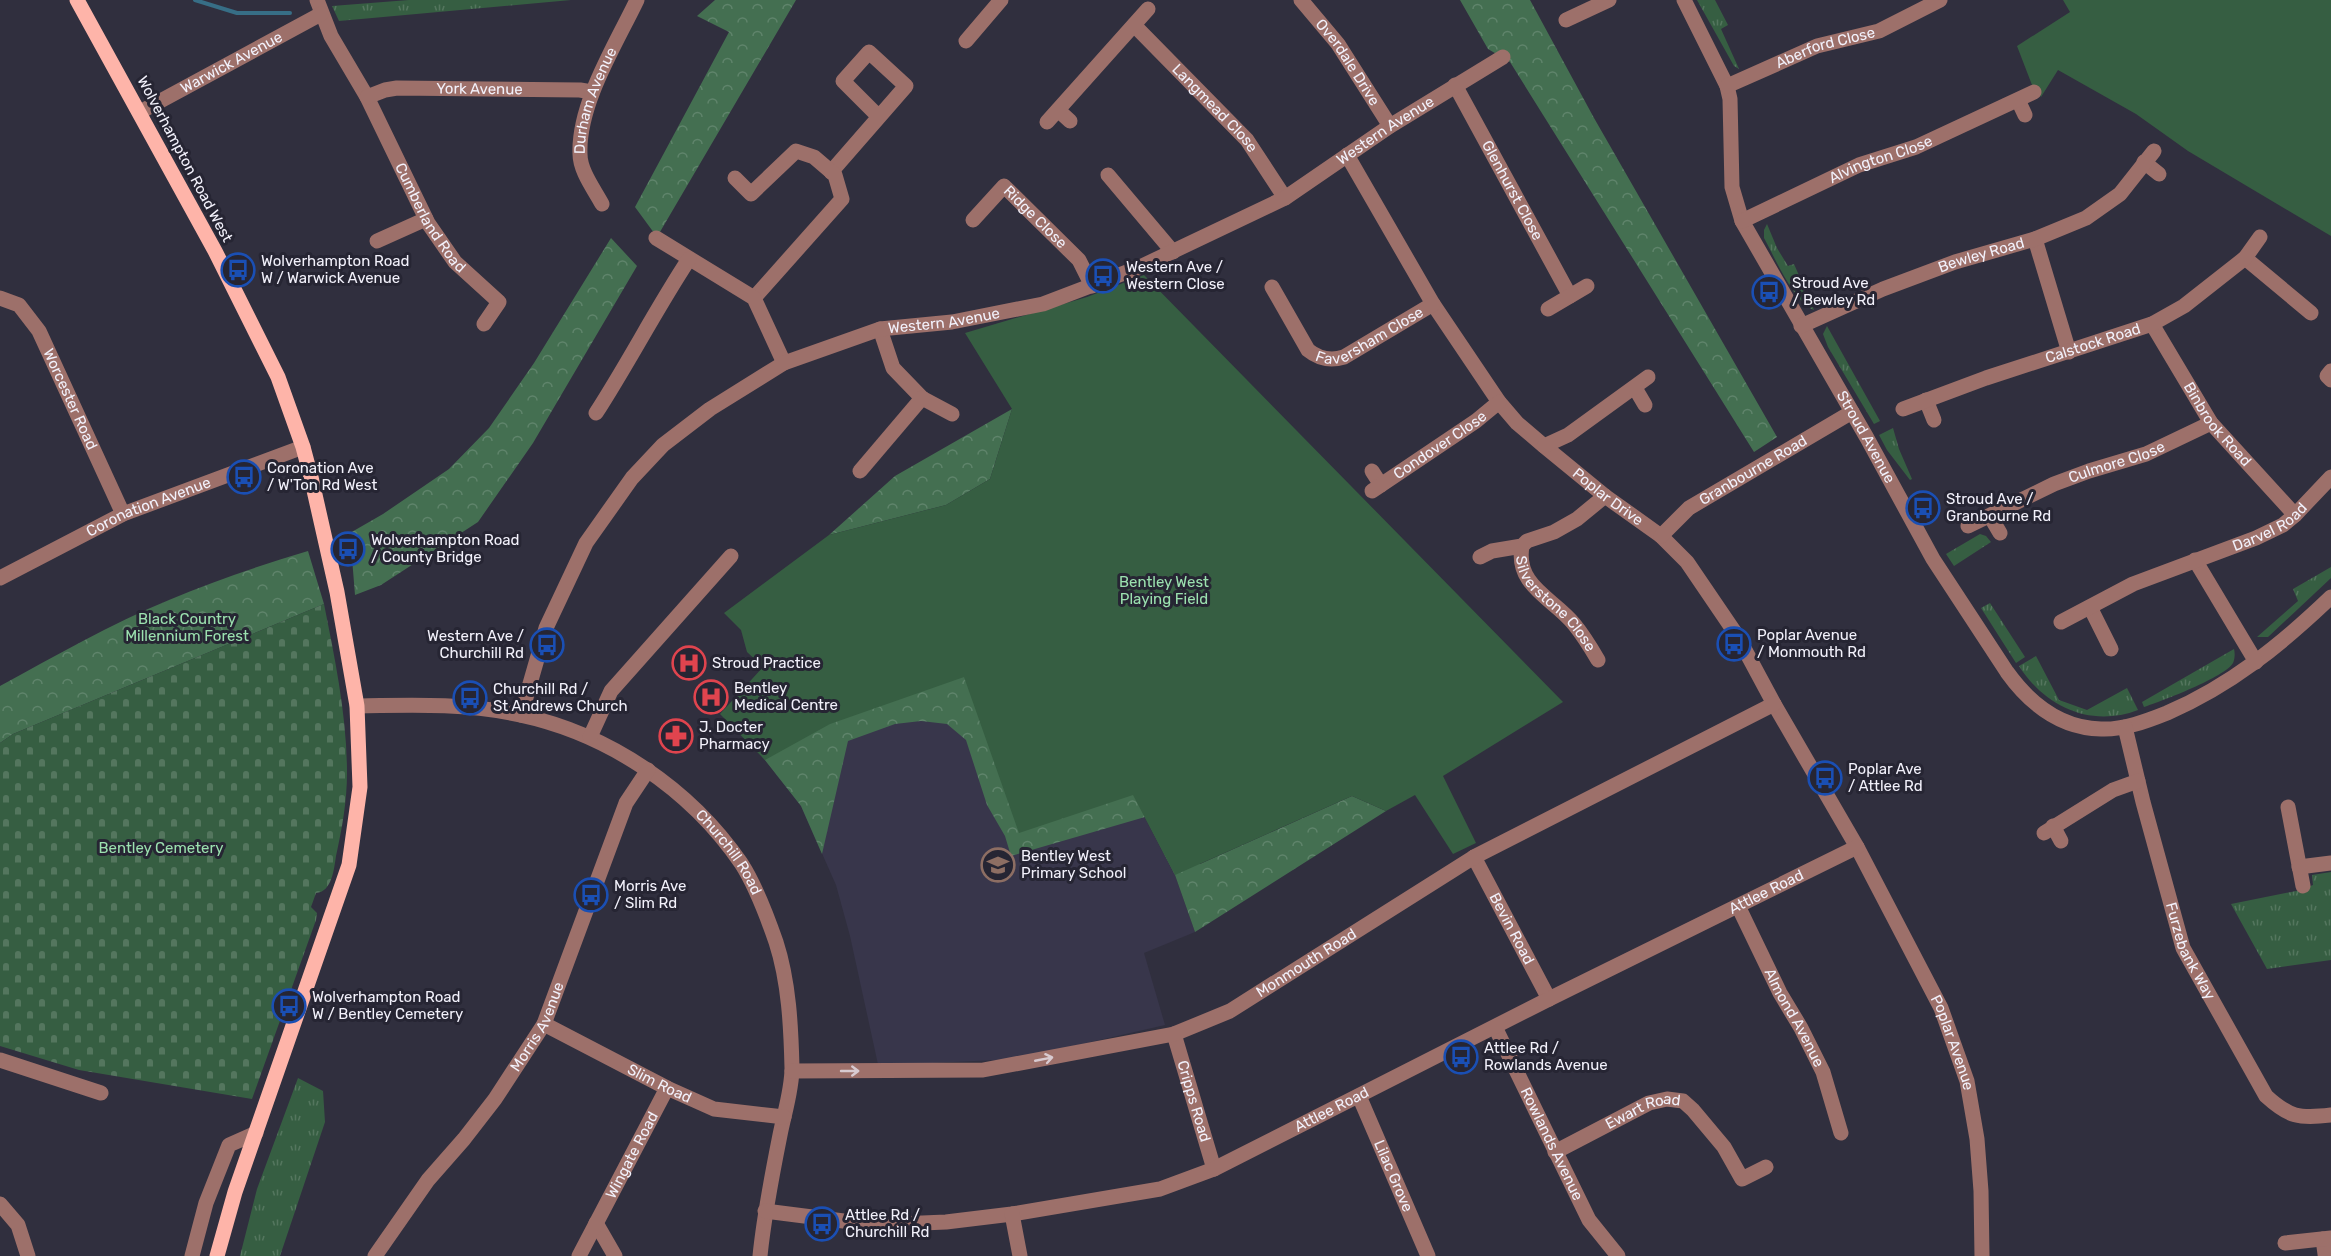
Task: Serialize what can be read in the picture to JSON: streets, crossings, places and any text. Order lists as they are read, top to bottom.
{
  "streets": {
    "main road": ["Wolverhampton Road West"],
    "street": [
      "Aberford Close",
      "Overdale Drive",
      "Warwick Avenue",
      "York Avenue",
      "Durham Avenue",
      "Langmead Close",
      "Western Avenue",
      "Alvington Close",
      "Glenhurst Close",
      "Cumberland Road",
      "Ridge Close",
      "Bewley Road",
      "Faversham Close",
      "Calstock Road",
      "Worcester Road",
      "Binbrook Road",
      "Stroud Avenue",
      "Condover Close",
      "Culmore Close",
      "Granbourne Road",
      "Poplar Drive",
      "Coronation Avenue",
      "Darvel Road",
      "Silverstone Close",
      "Churchill Road",
      "Attlee Road",
      "Bevin Road",
      "Furzebank Way",
      "Monmouth Road",
      "Almond Avenue",
      "Morris Avenue",
      "Poplar Avenue",
      "Slim Road",
      "Cripps Road",
      "Ewart Road",
      "Rowlands Avenue",
      "Wingate Road",
      "Lilac Grove"
    ]
  },
  "crossings": [
    ["Aberford Close", "Stroud Avenue"],
    ["Overdale Drive", "Western Avenue"],
    ["Warwick Avenue", "Wolverhampton Road West"],
    ["Warwick Avenue", "Cumberland Road"],
    ["York Avenue", "Durham Avenue"],
    ["York Avenue", "Cumberland Road"],
    ["Langmead Close", "Western Avenue"],
    ["Western Avenue", "Glenhurst Close"],
    ["Western Avenue", "Ridge Close"],
    ["Western Avenue", "Poplar Drive"],
    ["Western Avenue", "Churchill Road"],
    ["Wolverhampton Road West", "Coronation Avenue"],
    ["Wolverhampton Road West", "Churchill Road"],
    ["Alvington Close", "Stroud Avenue"],
    ["Bewley Road", "Stroud Avenue"],
    ["Faversham Close", "Poplar Drive"],
    ["Calstock Road", "Binbrook Road"],
    ["Worcester Road", "Coronation Avenue"],
    ["Binbrook Road", "Culmore Close"],
    ["Binbrook Road", "Darvel Road"],
    ["Stroud Avenue", "Granbourne Road"],
    ["Stroud Avenue", "Furzebank Way"],
    ["Condover Close", "Poplar Drive"],
    ["Granbourne Road", "Poplar Drive"],
    ["Poplar Drive", "Silverstone Close"],
    ["Poplar Drive", "Attlee Road"],
    ["Poplar Drive", "Monmouth Road"],
    ["Poplar Drive", "Poplar Avenue"],
    ["Churchill Road", "Attlee Road"],
    ["Churchill Road", "Monmouth Road"],
    ["Churchill Road", "Morris Avenue"],
    ["Churchill Road", "Slim Road"],
    ["Attlee Road", "Bevin Road"],
    ["Attlee Road", "Almond Avenue"],
    ["Attlee Road", "Poplar Avenue"],
    ["Attlee Road", "Cripps Road"],
    ["Attlee Road", "Rowlands Avenue"],
    ["Attlee Road", "Lilac Grove"],
    ["Bevin Road", "Monmouth Road"],
    ["Monmouth Road", "Cripps Road"],
    ["Morris Avenue", "Slim Road"],
    ["Slim Road", "Wingate Road"],
    ["Ewart Road", "Rowlands Avenue"]
  ],
  "one_way": ["Monmouth Road"],
  "parks": ["Bentley West Playing Field", "Black Country Millennium Forest", "Bentley Cemetery"],
  "places": {
    "bus stop": [
      "Wolverhampton Road W / Warwick Avenue",
      "Western Ave / Western Close",
      "Stroud Ave / Bewley Rd",
      "Coronation Ave / W'Ton Rd West",
      "Stroud Ave / Granbourne Rd",
      "Wolverhampton Road / County Bridge",
      "Poplar Avenue / Monmouth Rd",
      "Western Ave / Churchill Rd",
      "Churchill Rd / St Andrews Church",
      "Poplar Ave / Attlee Rd",
      "Morris Ave / Slim Rd",
      "Wolverhampton Road W / Bentley Cemetery",
      "Attlee Rd / Rowlands Avenue",
      "Attlee Rd / Churchill Rd"
    ],
    "hospital": ["Stroud Practice", "Bentley Medical Centre"],
    "pharmacy": ["J. Docter Pharmacy"],
    "school or university": ["Bentley West Primary School"]
  }
}
